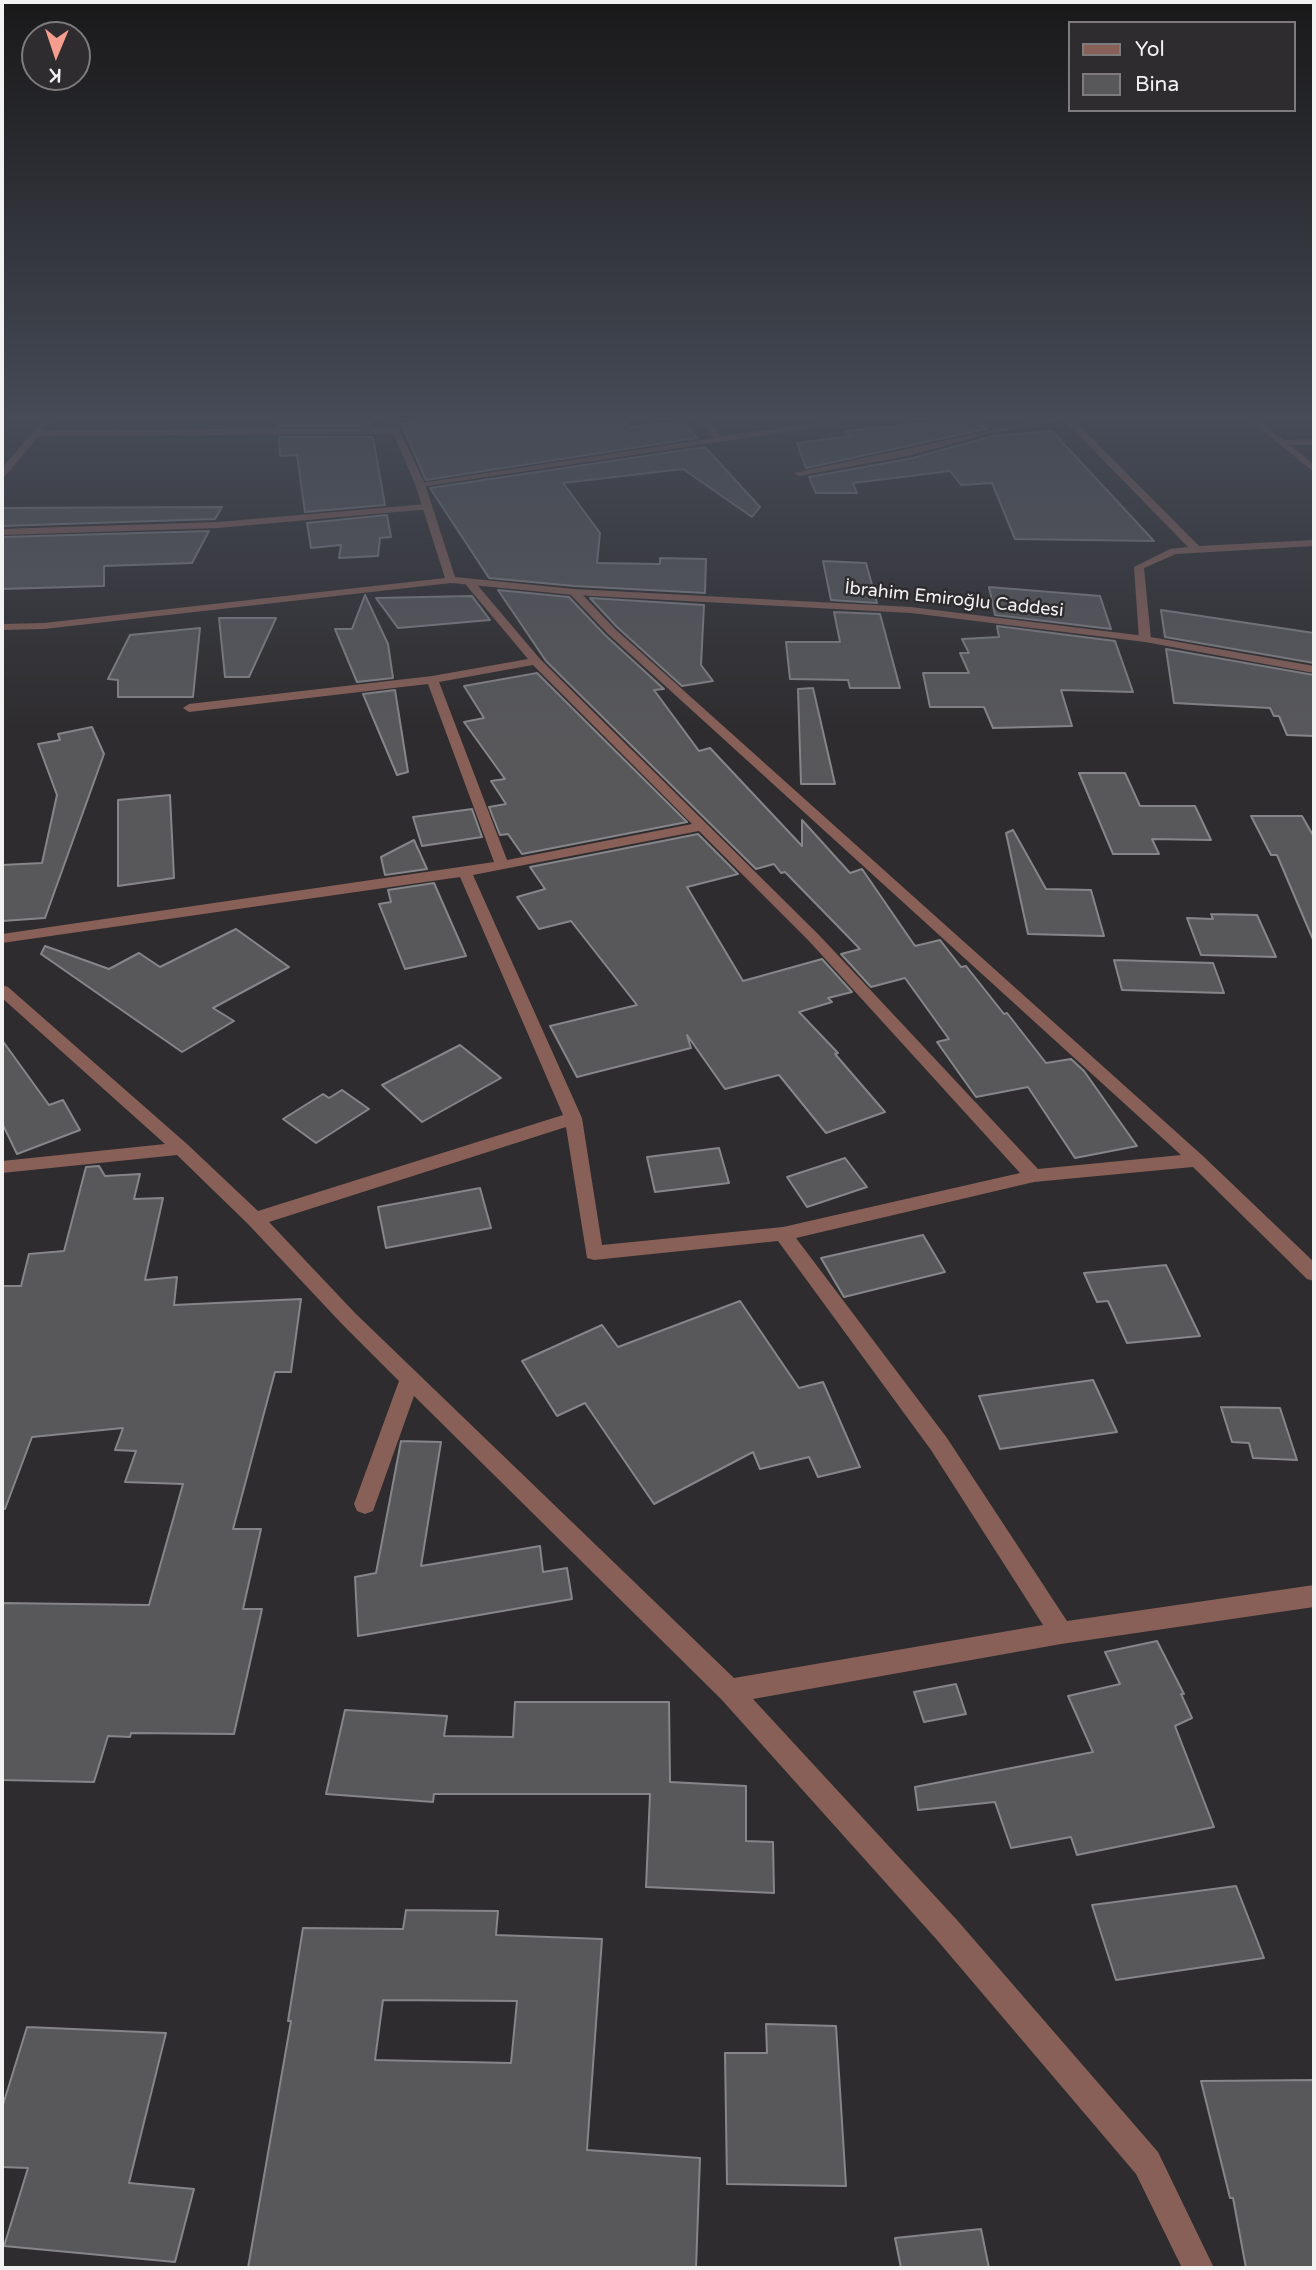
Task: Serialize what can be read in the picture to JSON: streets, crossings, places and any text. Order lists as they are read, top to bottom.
{
  "streets": {
    "street": ["İbrahim Emiroğlu Caddesi"]
  },
  "legend": ["Yol", "Bina"],
  "north": "bottom"
}
